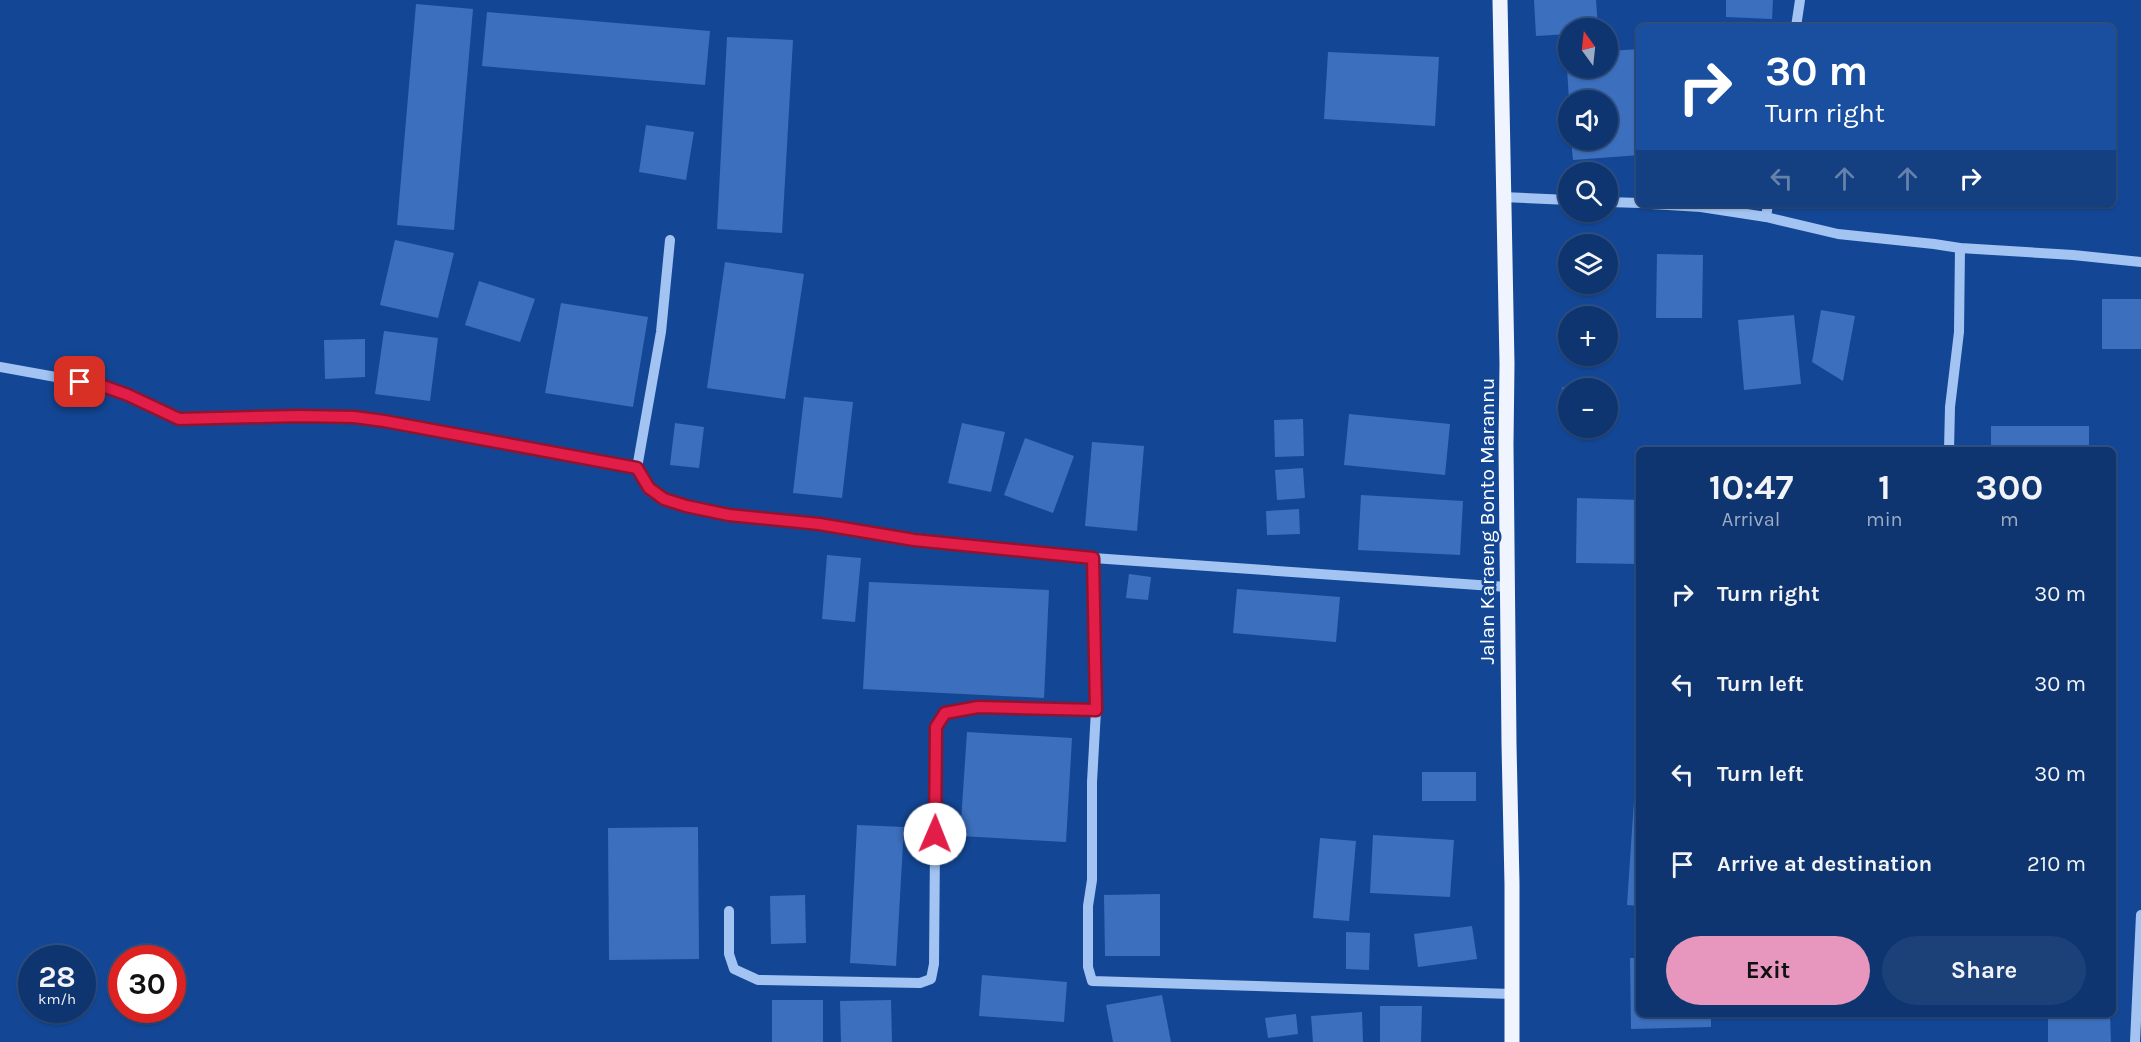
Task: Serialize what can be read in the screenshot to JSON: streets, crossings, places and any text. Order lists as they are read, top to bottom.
{
  "streets": {
    "main road": ["Jalan Karaeng Bonto Marannu"]
  },
  "north": "top",
  "page": {
    "map_buttons": ["+", "−"],
    "turn": ["30 m", "Turn right"],
    "eta": [
      "10:47",
      "Arrival",
      "1",
      "min",
      "300",
      "m"
    ],
    "list": [
      {
        "name": "Turn right",
        "value": "30 m"
      },
      {
        "name": "Turn left",
        "value": "30 m"
      },
      {
        "name": "Turn left",
        "value": "30 m"
      },
      {
        "name": "Arrive at destination",
        "value": "210 m"
      }
    ],
    "buttons": ["Exit", "Share"],
    "speed": "28 km/h",
    "limit": "30"
  }
}
